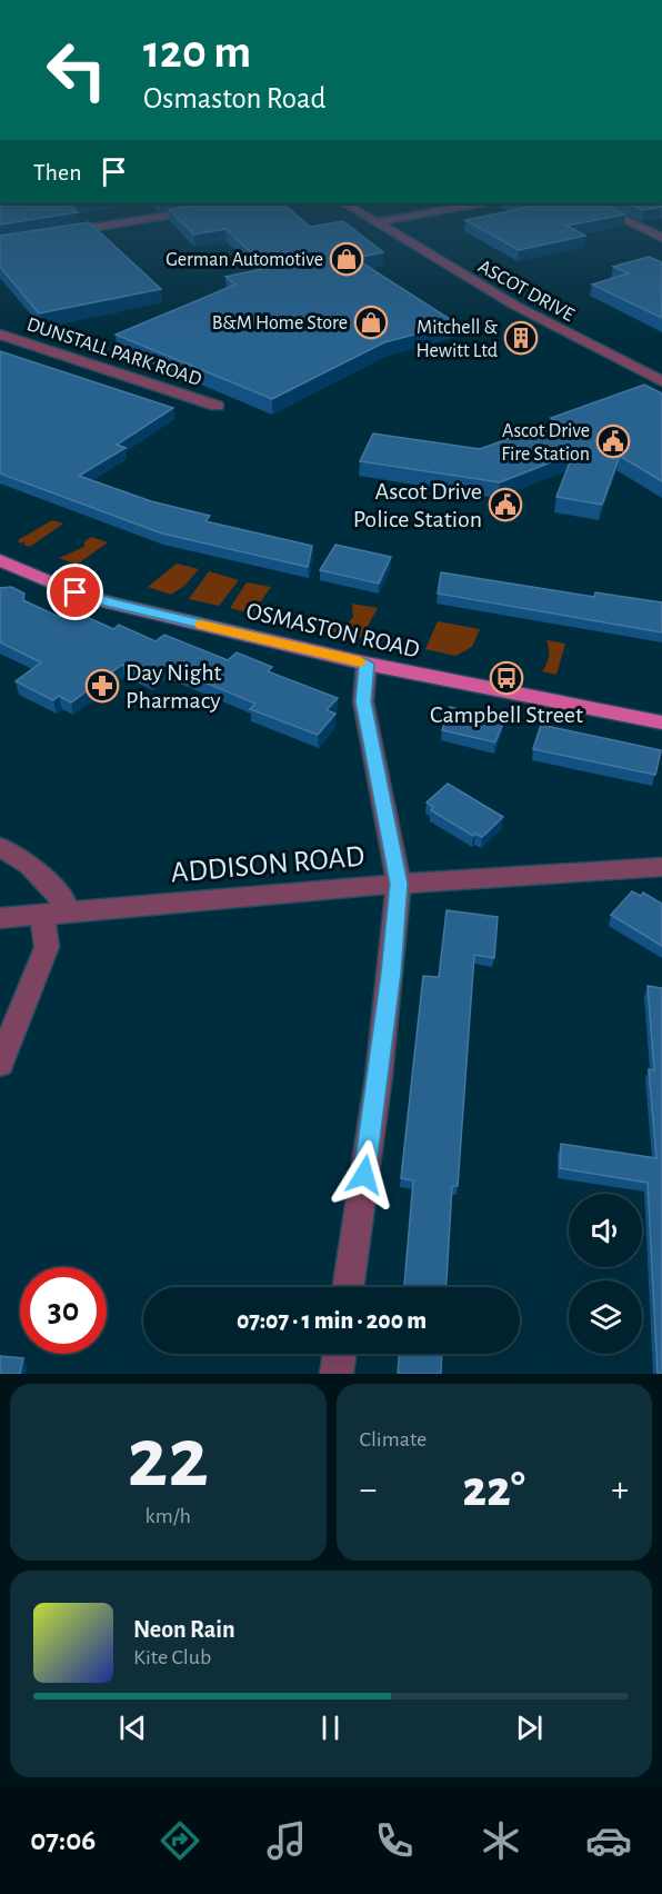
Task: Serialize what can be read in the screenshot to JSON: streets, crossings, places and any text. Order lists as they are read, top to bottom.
{
  "streets": {
    "main road": ["OSMASTON ROAD"],
    "street": ["ASCOT DRIVE", "DUNSTALL PARK ROAD", "ADDISON ROAD"]
  },
  "places": {
    "shop": ["German Automotive", "B&M Home Store"],
    "building": ["Mitchell & Hewitt Ltd"],
    "public building": ["Ascot Drive Fire Station", "Ascot Drive Police Station"],
    "bus stop": ["Campbell Street"],
    "pharmacy": ["Day Night Pharmacy"]
  },
  "page": {
    "turn": ["120 m", "Osmaston Road"],
    "then": "Then",
    "limit": "30",
    "trip": "07:07 · 1 min · 200 m",
    "tile": [
      ["22", "km/h"],
      "Climate"
    ],
    "heat": ["−", "22°", "+"],
    "song": ["Neon Rain", "Kite Club"],
    "tabs": "07:06"
  }
}
